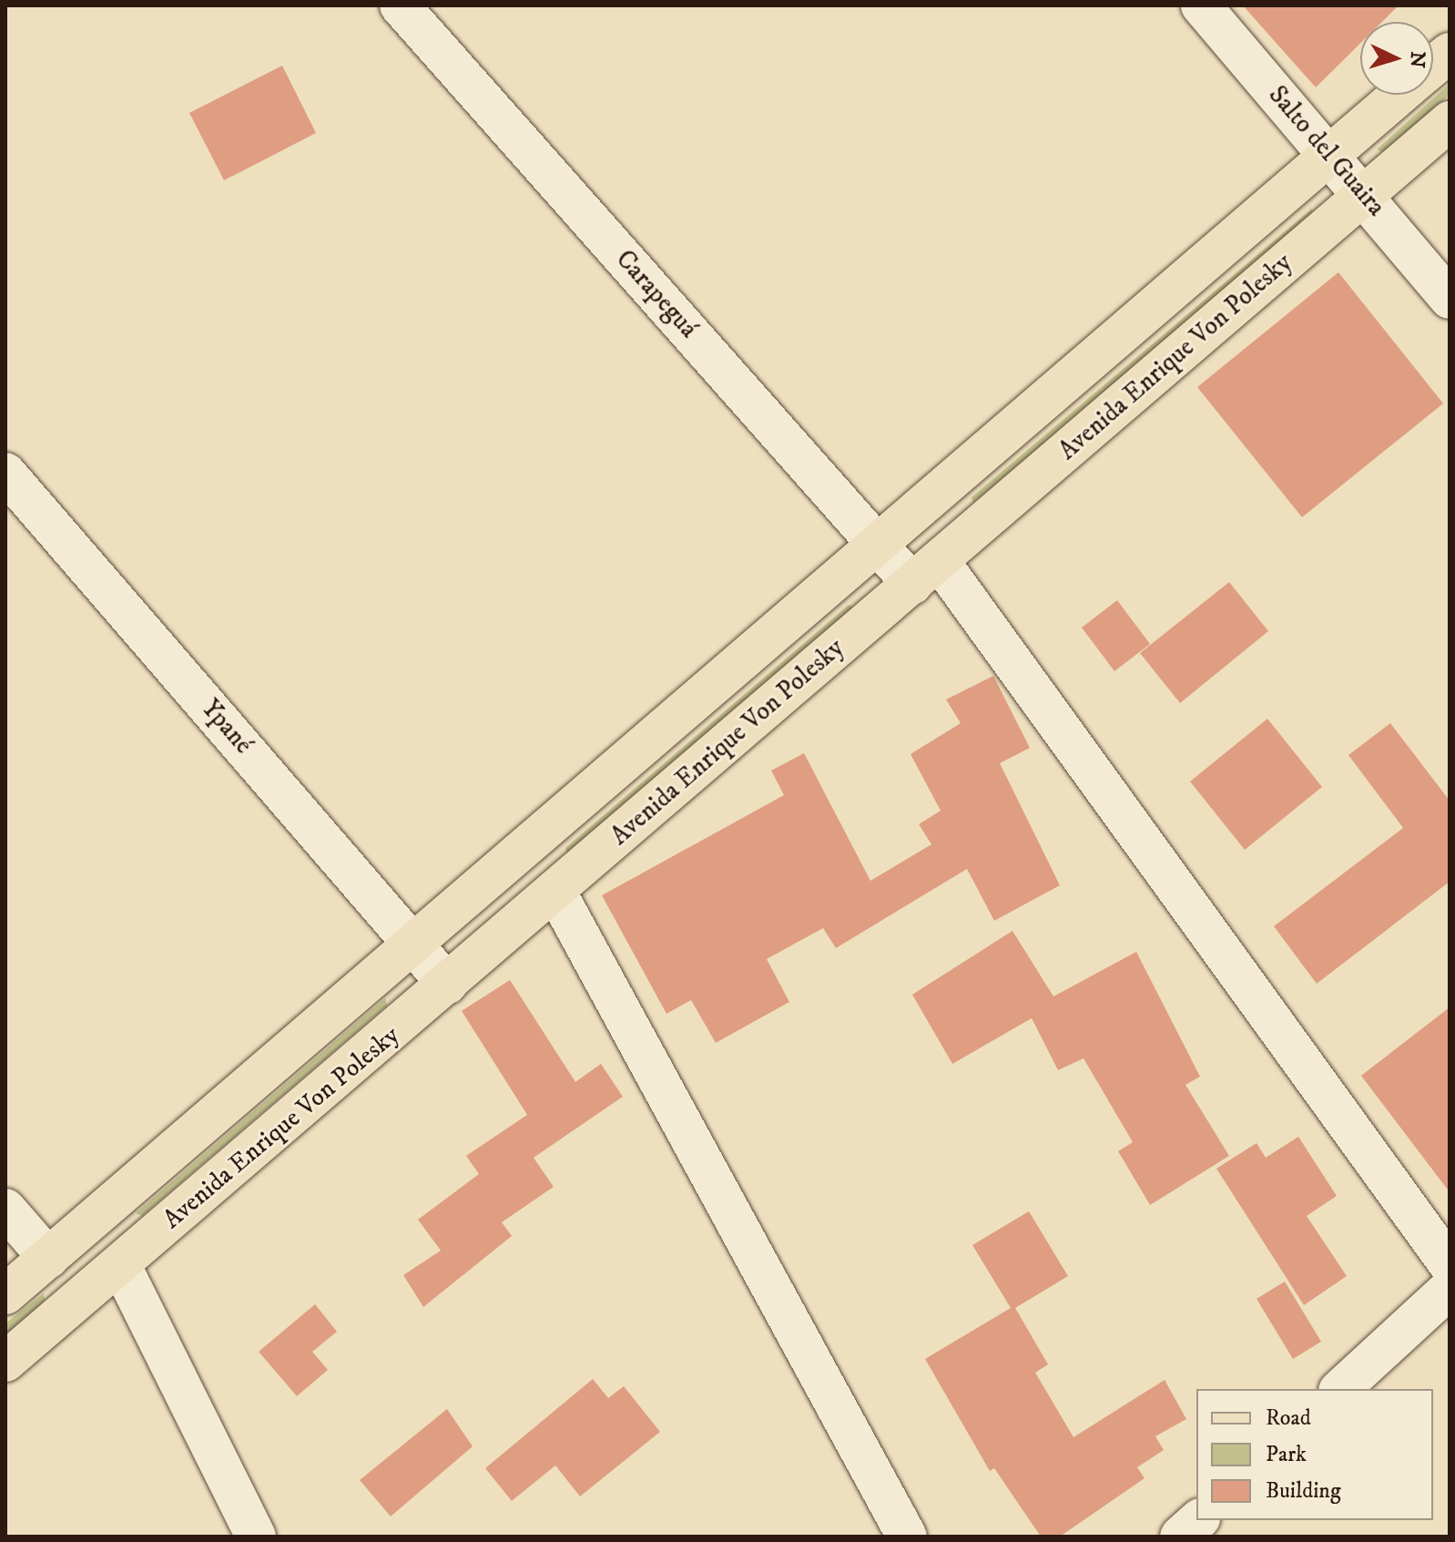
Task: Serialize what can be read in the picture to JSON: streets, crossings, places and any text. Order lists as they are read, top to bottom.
{
  "streets": {
    "main road": ["Avenida Enrique Von Polesky"],
    "street": ["Salto del Guaira", "Carapeguá", "Ypané"]
  },
  "crossings": [
    ["Salto del Guaira", "Avenida Enrique Von Polesky"],
    ["Carapeguá", "Avenida Enrique Von Polesky"],
    ["Avenida Enrique Von Polesky", "Ypané"]
  ],
  "legend": ["Road", "Park", "Building"],
  "north": "right"
}
